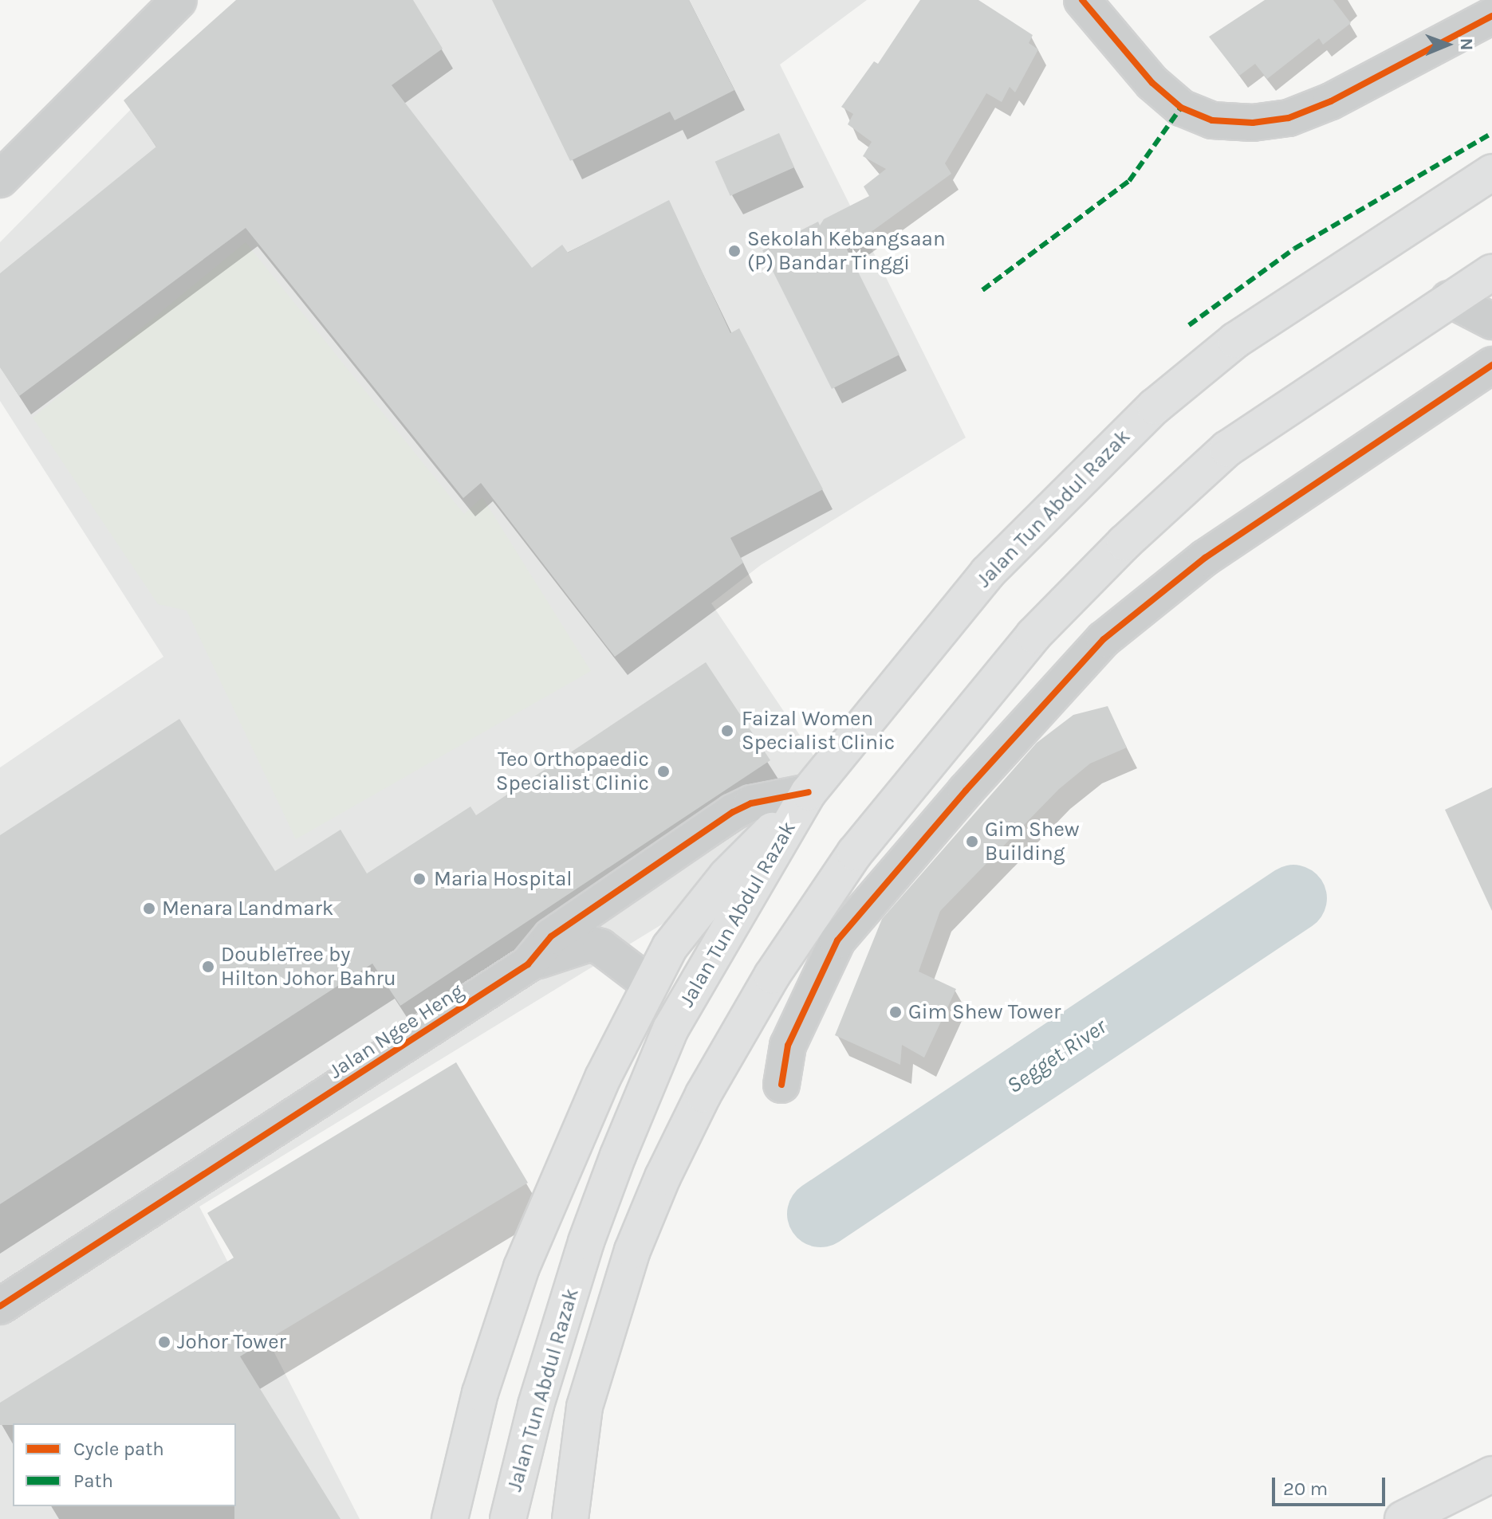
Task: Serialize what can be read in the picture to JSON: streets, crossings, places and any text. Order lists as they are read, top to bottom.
{
  "streets": {
    "highway": ["Jalan Tun Abdul Razak"],
    "street": ["Jalan Ngee Heng"]
  },
  "crossings": [
    ["Jalan Tun Abdul Razak", "Jalan Ngee Heng"]
  ],
  "water": ["Segget River"],
  "places": [
    "Sekolah Kebangsaan (P) Bandar Tinggi",
    "Faizal Women Specialist Clinic",
    "Teo Orthopaedic Specialist Clinic",
    "Gim Shew Building",
    "Maria Hospital",
    "Menara Landmark",
    "DoubleTree by Hilton Johor Bahru",
    "Gim Shew Tower",
    "Johor Tower"
  ],
  "legend": ["Cycle path", "Path"],
  "scale_bar": "20 m",
  "north": "right"
}
